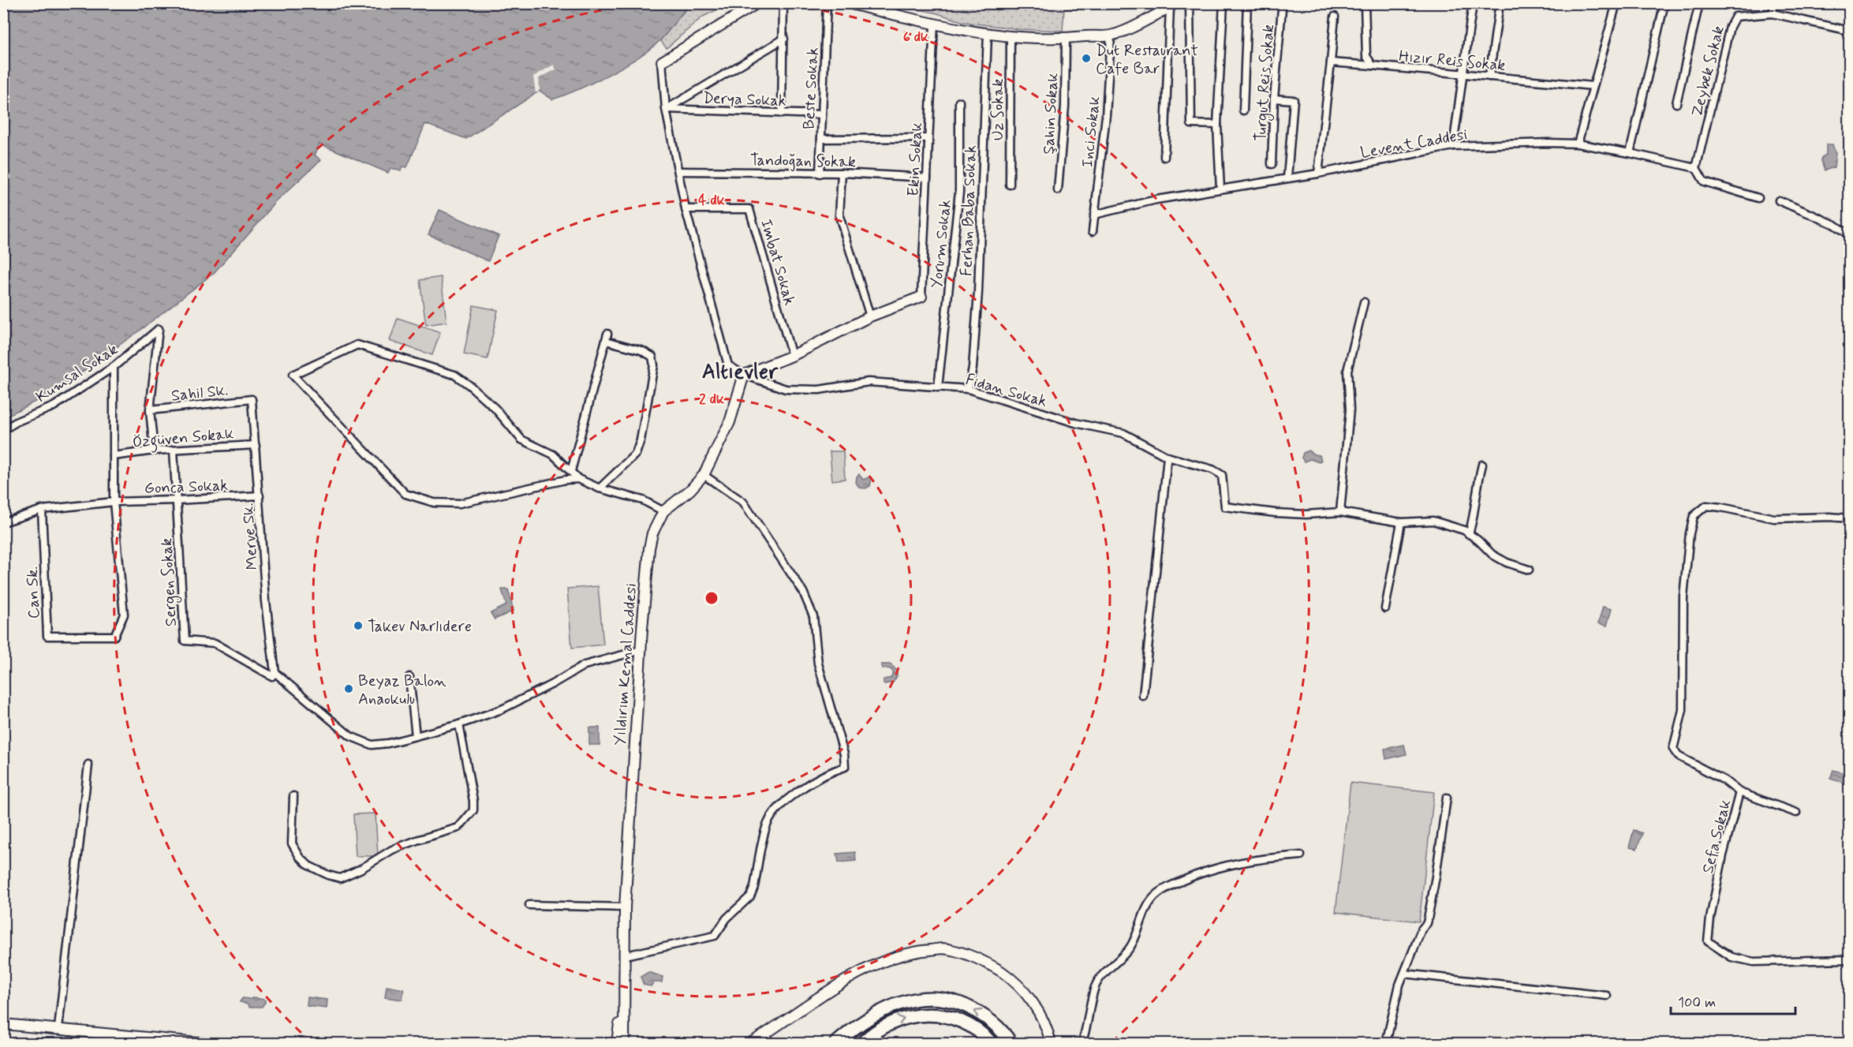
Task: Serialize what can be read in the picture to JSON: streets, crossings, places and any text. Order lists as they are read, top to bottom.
{
  "streets": {
    "street": [
      "Hızır Reis Sokak",
      "Zeybek Sokak",
      "Turgut Reis Sokak",
      "Beste Sokak",
      "Derya Sokak",
      "Uz Sokak",
      "Şahin Sokak",
      "Inci Sokak",
      "Levent Caddesi",
      "Ekin Sokak",
      "Tandoğan Sokak",
      "Ferhan Baba Sokak",
      "Yorum Sokak",
      "Imbat Sokak",
      "Kumsal Sokak",
      "Fidan Sokak",
      "Sahil Sk.",
      "Özgüven Sokak",
      "Gonca Sokak",
      "Merve Sk.",
      "Sergen Sokak",
      "Can Sk.",
      "Yıldırım Kemal Caddesi",
      "Sefa Sokak"
    ]
  },
  "crossings": [
    ["Zeybek Sokak", "Levent Caddesi"],
    ["Beste Sokak", "Derya Sokak"],
    ["Beste Sokak", "Tandoğan Sokak"],
    ["Inci Sokak", "Levent Caddesi"],
    ["Ekin Sokak", "Tandoğan Sokak"],
    ["Ferhan Baba Sokak", "Fidan Sokak"],
    ["Yorum Sokak", "Fidan Sokak"],
    ["Kumsal Sokak", "Sahil Sk."],
    ["Fidan Sokak", "Yıldırım Kemal Caddesi"],
    ["Sahil Sk.", "Merve Sk."],
    ["Özgüven Sokak", "Merve Sk."],
    ["Özgüven Sokak", "Sergen Sokak"],
    ["Gonca Sokak", "Merve Sk."],
    ["Gonca Sokak", "Sergen Sokak"],
    ["Gonca Sokak", "Can Sk."],
    ["Merve Sk.", "Sergen Sokak"]
  ],
  "districts": ["Altıevler"],
  "places": ["Dut Restaurant Cafe Bar", "Takev Narlıdere", "Beyaz Balon Anaokulu"],
  "scale_bar": "100 m",
  "rings": ["6 dk", "4 dk", "2 dk"]
}
